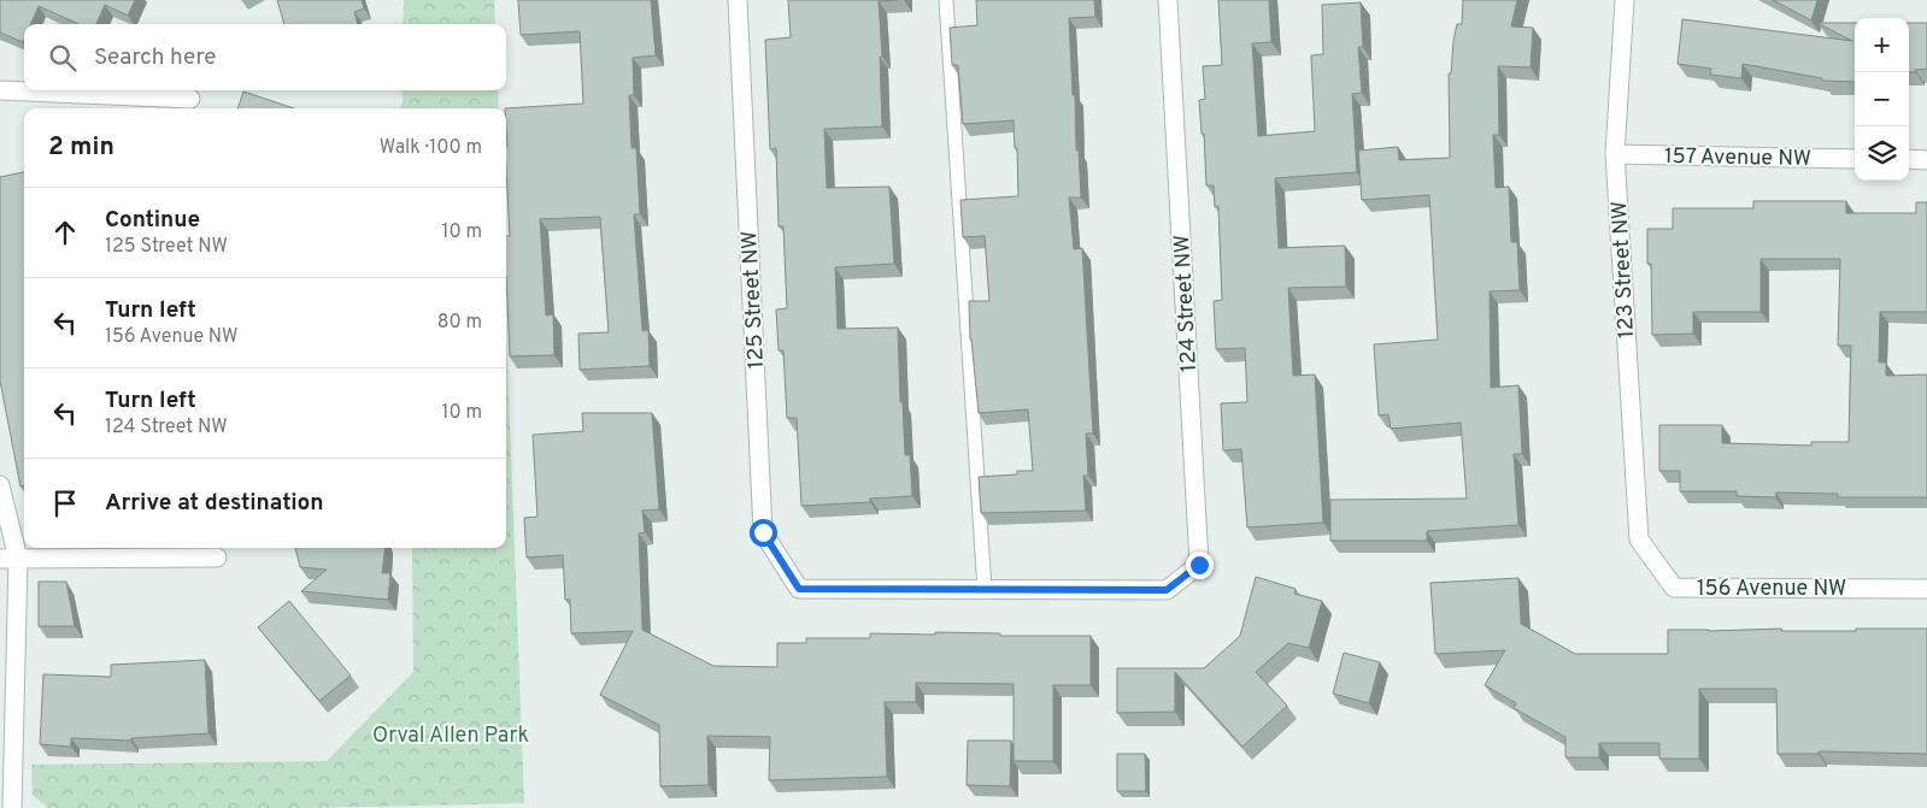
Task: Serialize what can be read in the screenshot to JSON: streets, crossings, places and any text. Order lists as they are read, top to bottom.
{
  "streets": {
    "street": [
      "157 Avenue NW",
      "123 Street NW",
      "125 Street NW",
      "124 Street NW",
      "156 Avenue NW"
    ]
  },
  "crossings": [
    ["157 Avenue NW", "123 Street NW"],
    ["123 Street NW", "156 Avenue NW"],
    ["125 Street NW", "124 Street NW"]
  ],
  "parks": ["Orval Allen Park"],
  "page": {
    "map_buttons": ["+", "−"],
    "search": "Search here",
    "heading": ["2 min", "Walk · 100 m"],
    "list": [
      ["Continue", "125 Street NW", "10 m"],
      ["Turn left", "156 Avenue NW", "80 m"],
      ["Turn left", "124 Street NW", "10 m"],
      "Arrive at destination"
    ]
  }
}
